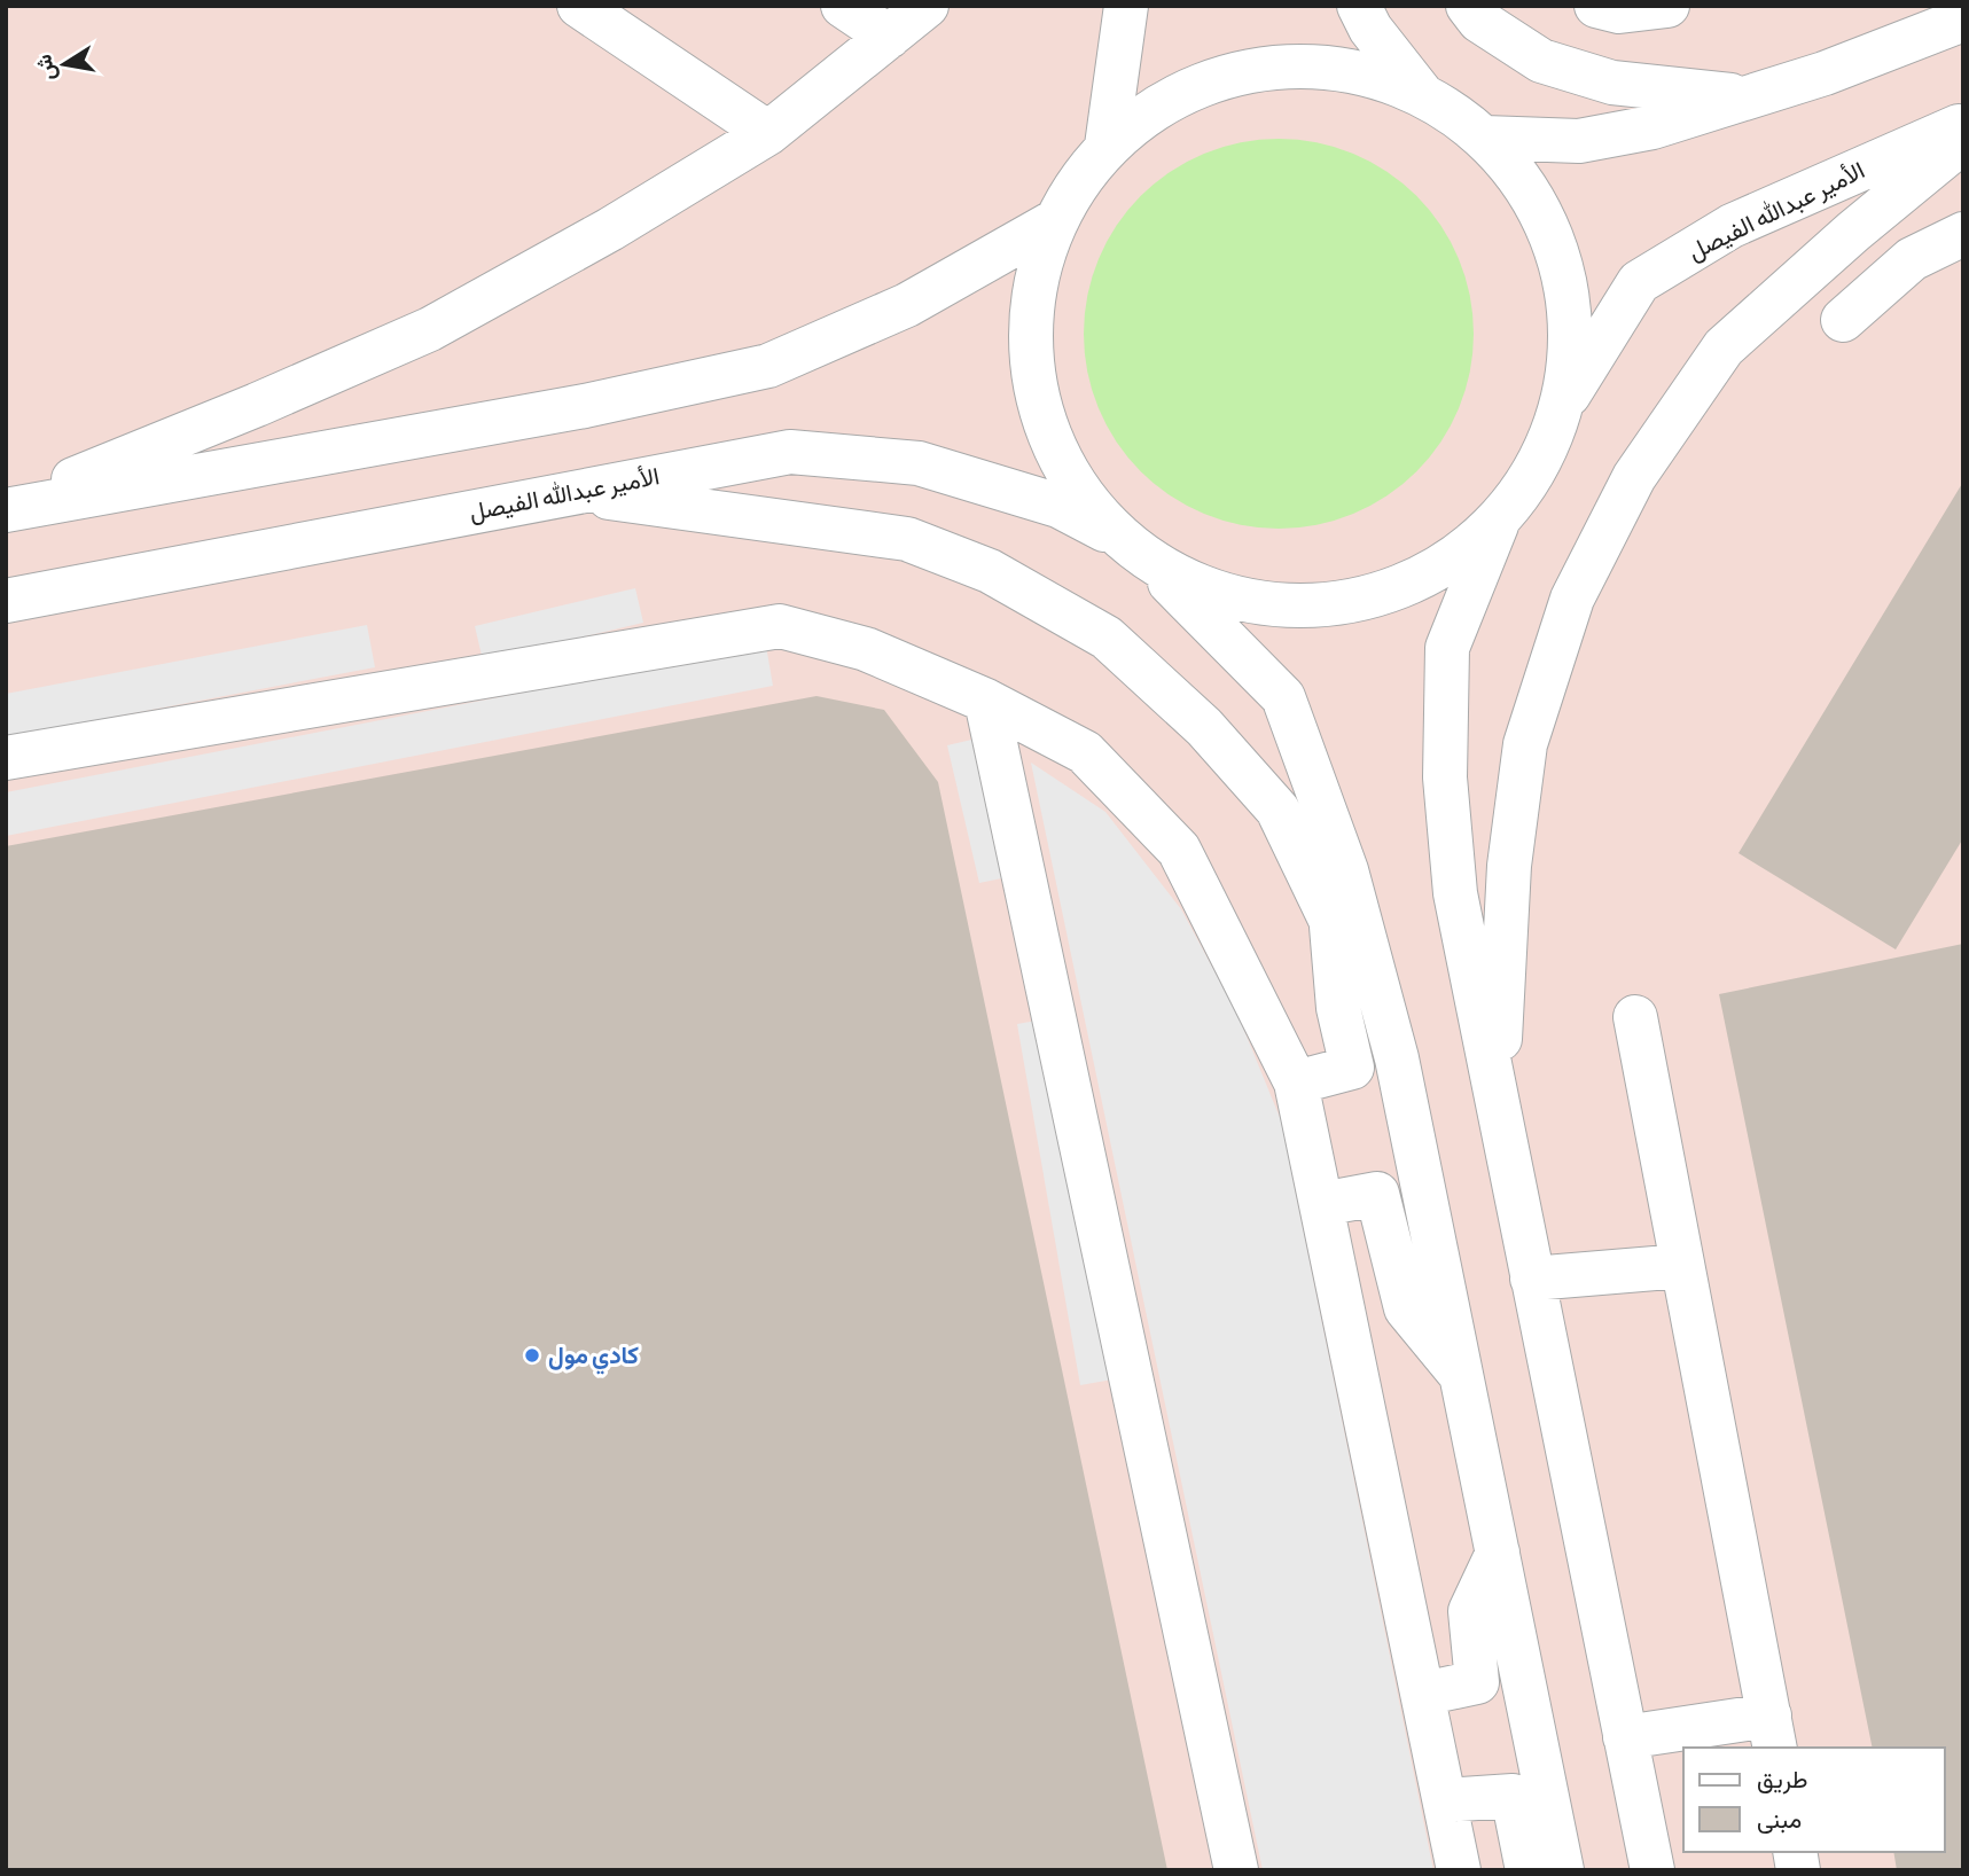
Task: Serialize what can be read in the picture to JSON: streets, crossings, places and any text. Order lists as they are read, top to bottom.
{
  "streets": {
    "street": ["الأمير عبدالله الفيصل"]
  },
  "places": ["كادي مول"],
  "legend": ["طريق", "مبنى"],
  "north": "left"
}
